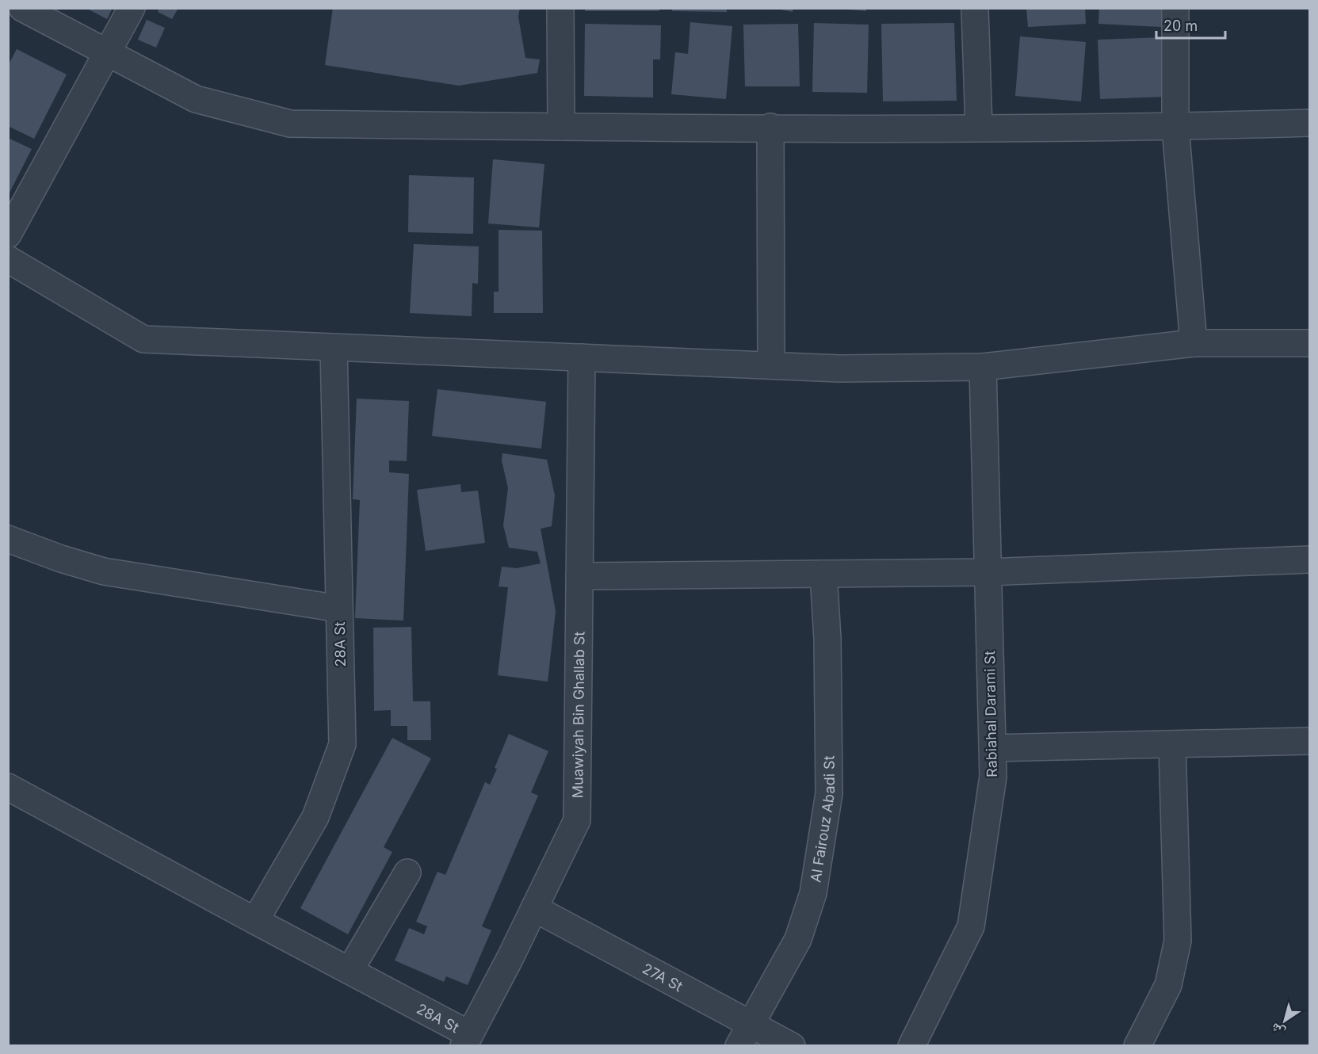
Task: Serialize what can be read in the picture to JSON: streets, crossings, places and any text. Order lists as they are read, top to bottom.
{
  "streets": {
    "street": [
      "28A St",
      "Rabiahal Darami St",
      "Muawiyah Bin Ghallab St",
      "Al Fairouz Abadi St",
      "27A St"
    ]
  },
  "crossings": [
    ["28A St", "Muawiyah Bin Ghallab St"],
    ["Muawiyah Bin Ghallab St", "27A St"],
    ["Al Fairouz Abadi St", "27A St"]
  ],
  "scale_bar": "20 m",
  "north": "bottom left"
}
